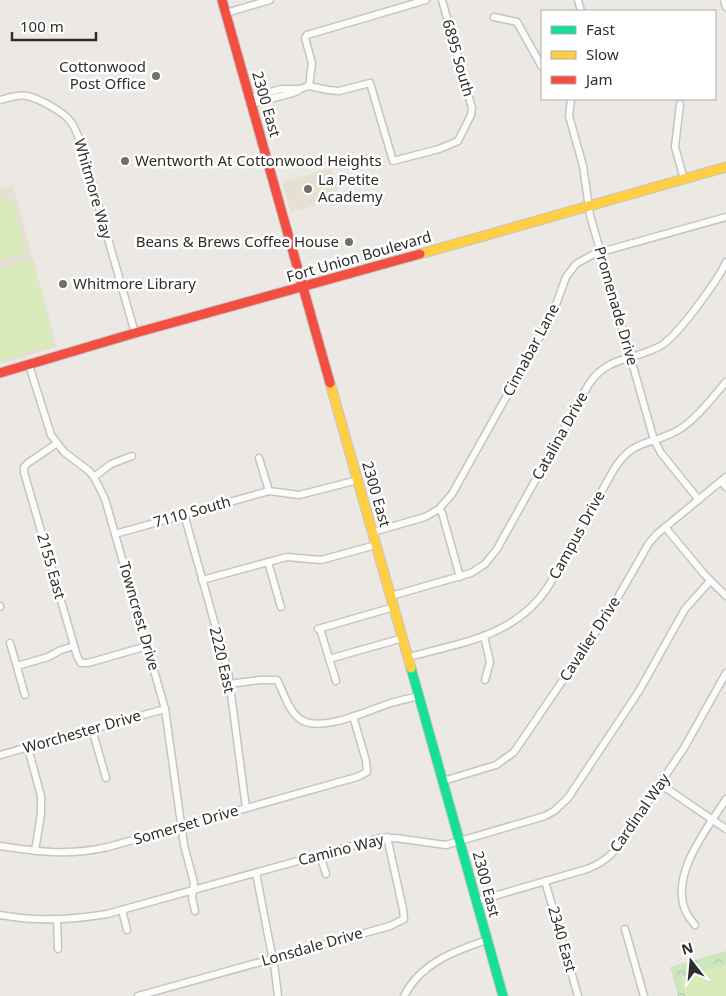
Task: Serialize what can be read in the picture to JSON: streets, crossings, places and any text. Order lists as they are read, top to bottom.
{
  "streets": {
    "street": [
      "6895 South",
      "2300 East",
      "Whitmore Way",
      "Fort Union Boulevard",
      "Promenade Drive",
      "Cinnabar Lane",
      "Catalina Drive",
      "7110 South",
      "Campus Drive",
      "2155 East",
      "Towncrest Drive",
      "Cavalier Drive",
      "2220 East",
      "Worchester Drive",
      "Cardinal Way",
      "Somerset Drive",
      "Camino Way",
      "2340 East",
      "Lonsdale Drive"
    ]
  },
  "crossings": [
    ["6895 South", "2300 East"],
    ["2300 East", "Fort Union Boulevard"],
    ["2300 East", "Cinnabar Lane"],
    ["2300 East", "Catalina Drive"],
    ["2300 East", "Campus Drive"],
    ["2300 East", "Cavalier Drive"],
    ["2300 East", "Cardinal Way"],
    ["2300 East", "Camino Way"],
    ["Whitmore Way", "Fort Union Boulevard"],
    ["Fort Union Boulevard", "Promenade Drive"],
    ["Fort Union Boulevard", "Towncrest Drive"],
    ["Promenade Drive", "Cinnabar Lane"],
    ["Promenade Drive", "Catalina Drive"],
    ["Promenade Drive", "Campus Drive"],
    ["Promenade Drive", "Cavalier Drive"],
    ["7110 South", "Towncrest Drive"],
    ["7110 South", "2220 East"],
    ["2155 East", "Towncrest Drive"],
    ["Towncrest Drive", "Worchester Drive"],
    ["Towncrest Drive", "Somerset Drive"],
    ["Towncrest Drive", "Camino Way"],
    ["2220 East", "Somerset Drive"],
    ["Cardinal Way", "2340 East"],
    ["Camino Way", "Lonsdale Drive"]
  ],
  "places": [
    "Cottonwood Post Office",
    "Wentworth At Cottonwood Heights",
    "La Petite Academy",
    "Beans & Brews Coffee House",
    "Whitmore Library"
  ],
  "legend": ["Fast", "Slow", "Jam"],
  "scale_bar": "100 m",
  "north": "top"
}
